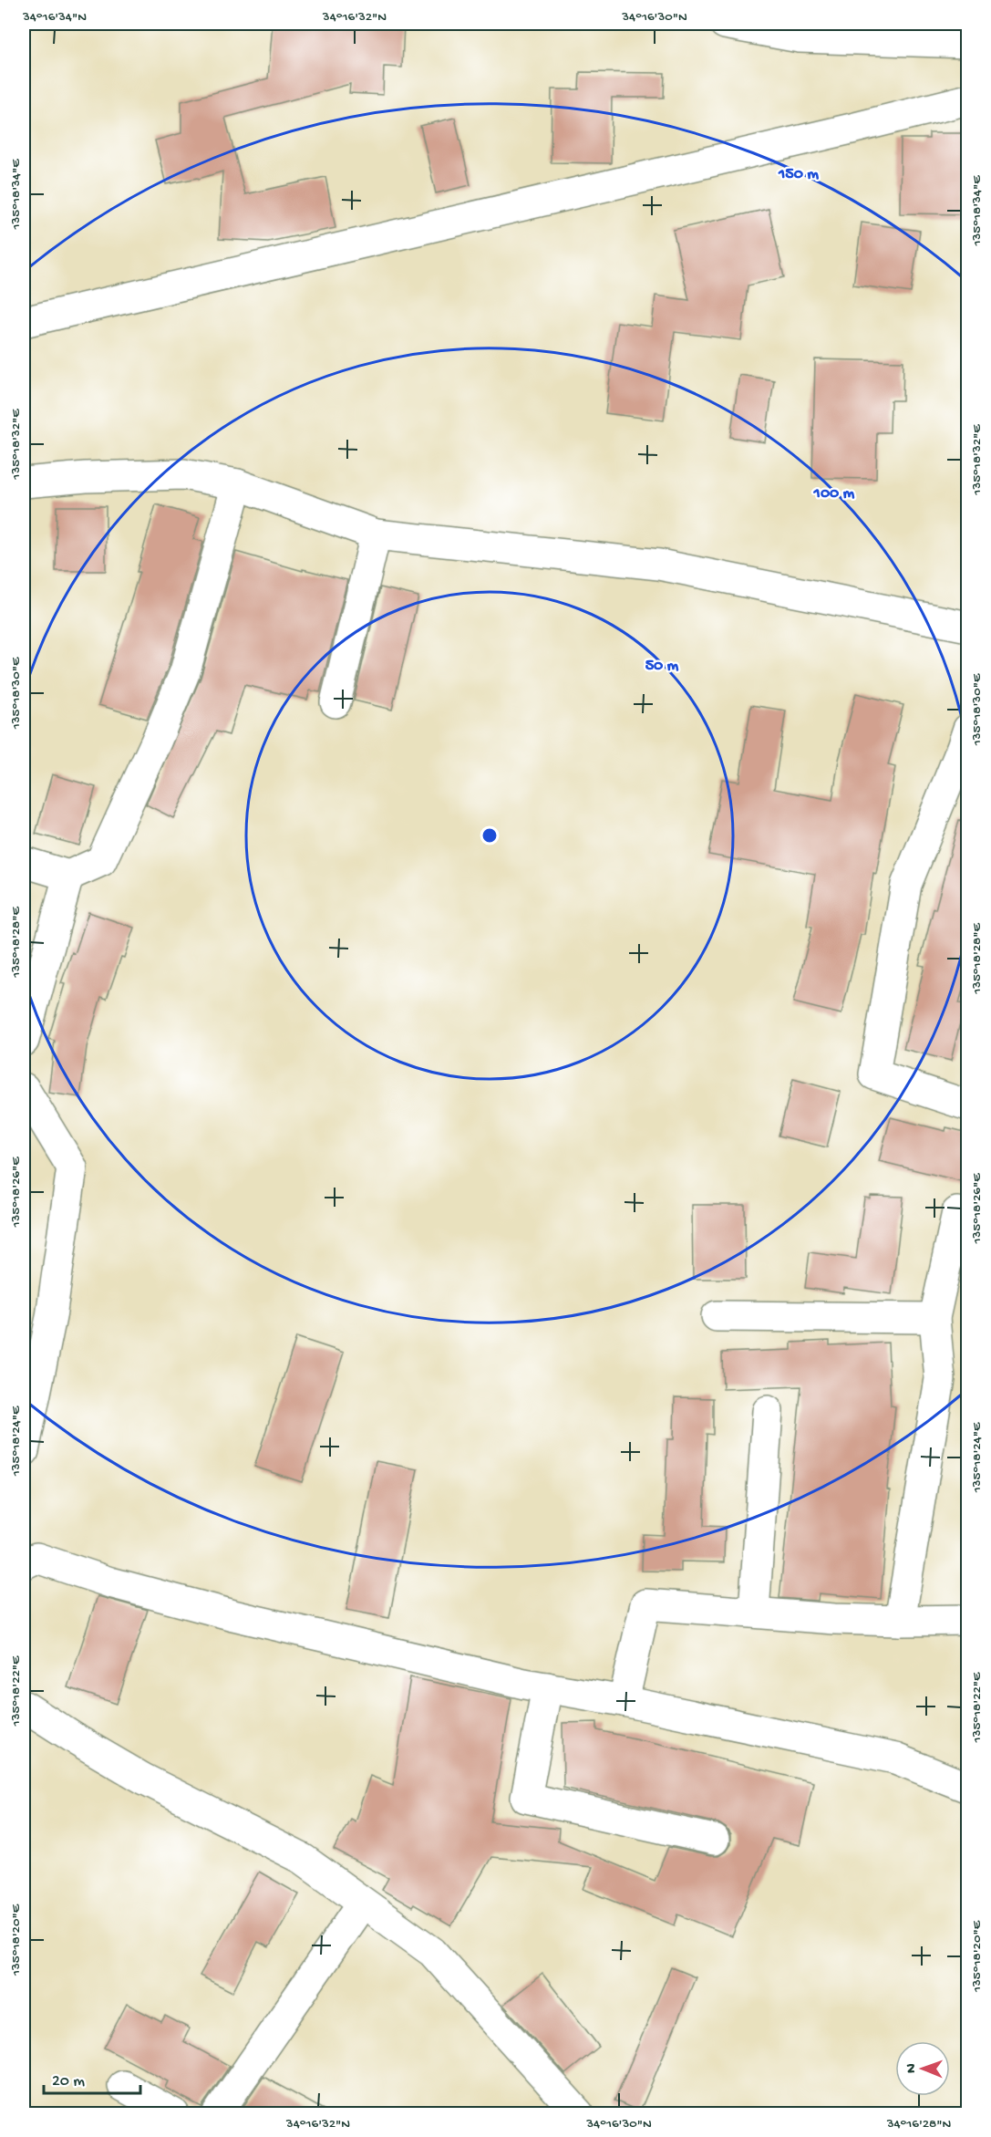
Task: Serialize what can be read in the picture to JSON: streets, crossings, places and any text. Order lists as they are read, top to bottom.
{
  "scale_bar": "20 m",
  "north": "left",
  "coordinates": [
    "34°16'34\"N",
    "34°16'32\"N",
    "34°16'30\"N",
    "135°18'34\"E",
    "135°18'32\"E",
    "135°18'30\"E",
    "135°18'28\"E",
    "135°18'26\"E",
    "135°18'24\"E",
    "135°18'22\"E",
    "135°18'20\"E",
    "34°16'28\"N"
  ],
  "rings": ["150 m", "100 m", "50 m"]
}
